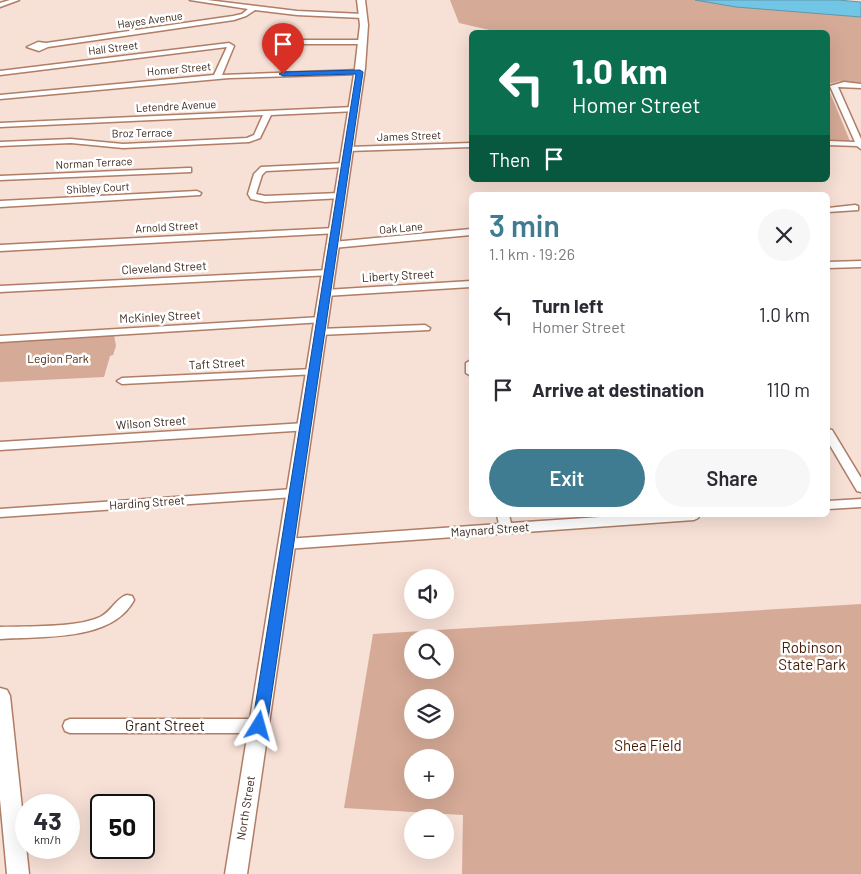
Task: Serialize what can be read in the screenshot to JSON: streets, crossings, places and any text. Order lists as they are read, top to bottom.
{
  "streets": {
    "main road": ["North Street"],
    "street": [
      "Hayes Avenue",
      "Hall Street",
      "Homer Street",
      "Letendre Avenue",
      "Broz Terrace",
      "James Street",
      "Norman Terrace",
      "Shibley Court",
      "Arnold Street",
      "Oak Lane",
      "Cleveland Street",
      "Liberty Street",
      "McKinley Street",
      "Taft Street",
      "Wilson Street",
      "Harding Street",
      "Maynard Street",
      "Grant Street"
    ]
  },
  "crossings": [
    ["Hall Street", "Homer Street"],
    ["Homer Street", "North Street"],
    ["Letendre Avenue", "Broz Terrace"],
    ["Letendre Avenue", "North Street"],
    ["James Street", "North Street"],
    ["Arnold Street", "Oak Lane"],
    ["Arnold Street", "North Street"],
    ["Oak Lane", "North Street"],
    ["Cleveland Street", "North Street"],
    ["Liberty Street", "North Street"],
    ["McKinley Street", "North Street"],
    ["Taft Street", "North Street"],
    ["Wilson Street", "North Street"],
    ["Harding Street", "North Street"],
    ["Maynard Street", "North Street"],
    ["Grant Street", "North Street"]
  ],
  "parks": ["Legion Park", "Robinson State Park", "Shea Field"],
  "page": {
    "turn": ["1.0 km", "Homer Street"],
    "then": "Then",
    "heading": ["3 min", "1.1 km · 19:26"],
    "list": [
      {
        "name": "Turn left",
        "note": "Homer Street",
        "value": "1.0 km"
      },
      {
        "name": "Arrive at destination",
        "value": "110 m"
      }
    ],
    "buttons": ["Exit", "Share"],
    "map_buttons": ["+", "−"],
    "speed": "43 km/h",
    "limit": "50"
  }
}
